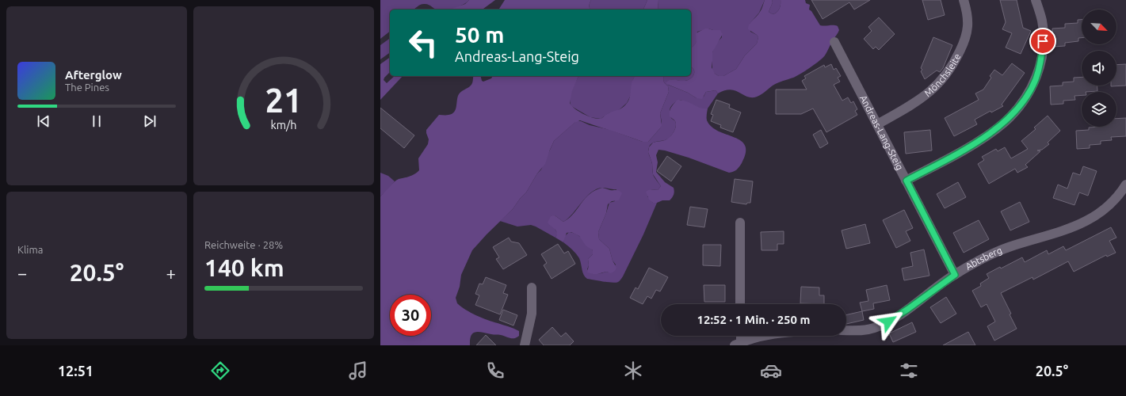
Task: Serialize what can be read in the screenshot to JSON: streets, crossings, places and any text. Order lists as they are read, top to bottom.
{
  "streets": {
    "street": ["Mönchsleite", "Andreas-Lang-Steig", "Abtsberg"]
  },
  "crossings": [
    ["Mönchsleite", "Andreas-Lang-Steig"],
    ["Andreas-Lang-Steig", "Abtsberg"]
  ],
  "north": "bottom right",
  "page": {
    "turn": ["50 m", "Andreas-Lang-Steig"],
    "song": ["Afterglow", "The Pines"],
    "tile": [
      "Klima",
      ["Reichweite · 28%", "140 km"]
    ],
    "heat": ["−", "20.5°", "+"],
    "limit": "30",
    "trip": "12:52 · 1 Min. · 250 m",
    "tabs": ["12:51", "20.5°"],
    "gauge": ["21", "km/h"]
  }
}
